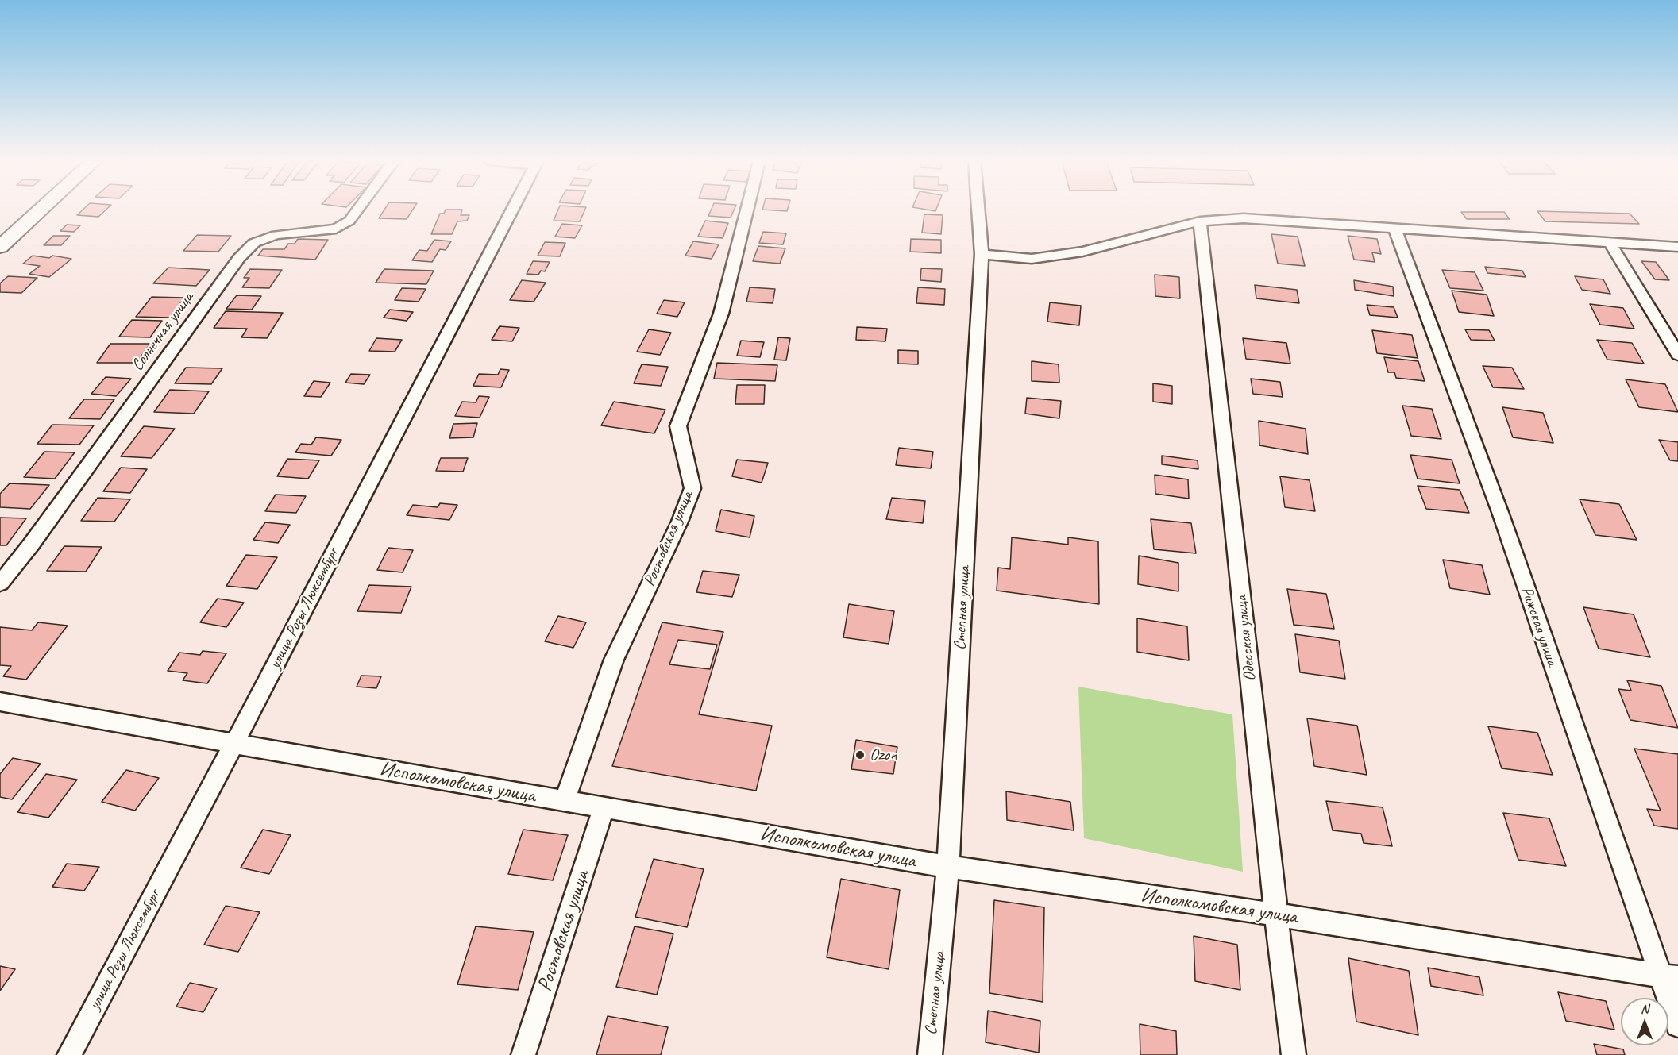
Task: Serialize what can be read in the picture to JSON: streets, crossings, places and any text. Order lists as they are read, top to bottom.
{
  "streets": {
    "street": [
      "Солнечная улица",
      "Ростовская улица",
      "Степная улица",
      "улица Розы Люксембург",
      "Рижская улица",
      "Одесская улица",
      "Исполкомовская улица"
    ]
  },
  "crossings": [
    ["Ростовская улица", "Исполкомовская улица"],
    ["Степная улица", "Исполкомовская улица"],
    ["улица Розы Люксембург", "Исполкомовская улица"],
    ["Рижская улица", "Исполкомовская улица"],
    ["Одесская улица", "Исполкомовская улица"]
  ],
  "places": ["Ozon"],
  "north": "top"
}
